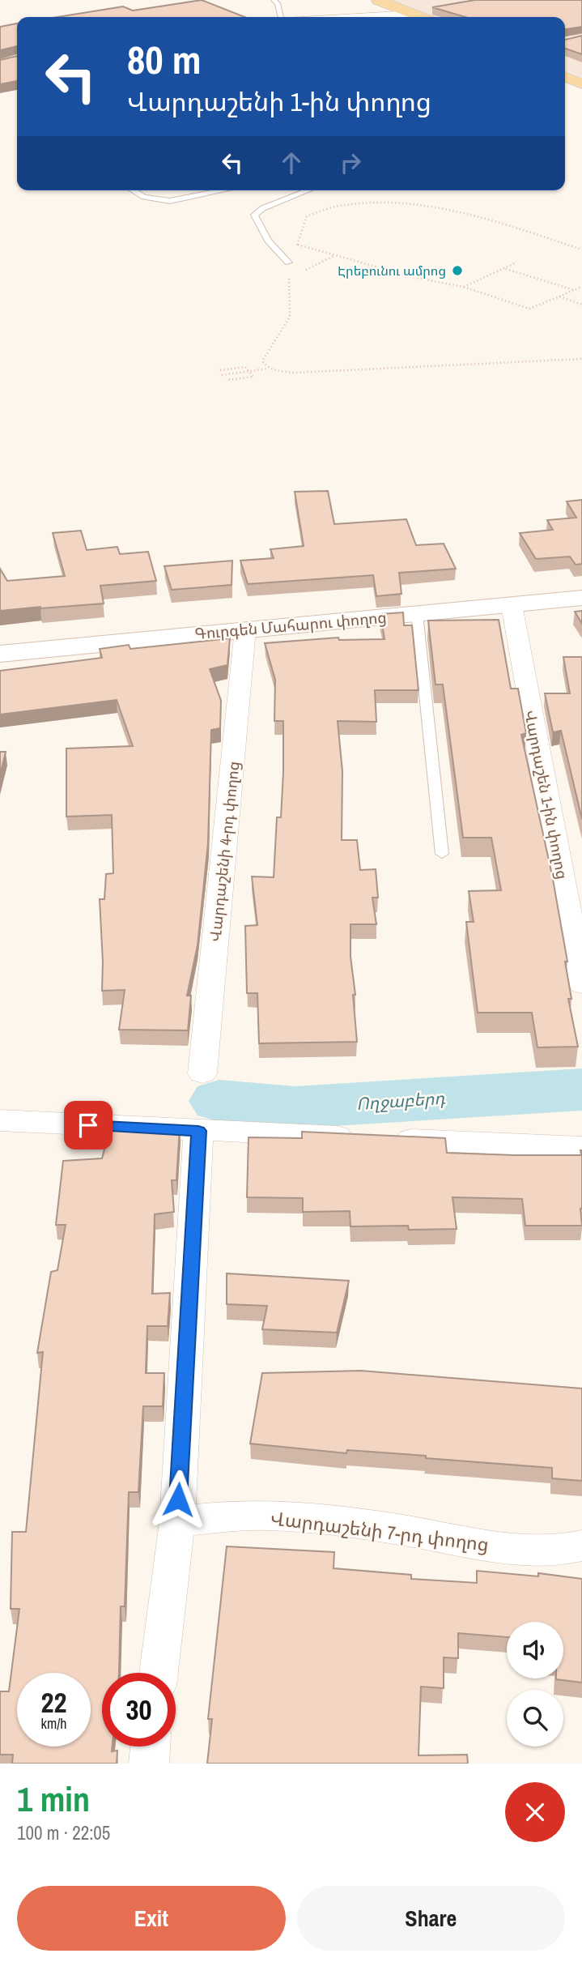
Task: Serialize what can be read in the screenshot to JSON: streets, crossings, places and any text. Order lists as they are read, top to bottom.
{
  "streets": {
    "main road": ["Գուրգեն Մահարու փողոց"],
    "street": ["Վարդաշեն 1-ին փողոց", "Վարդաշենի 4-րդ փողոց", "Վարդաշենի 7-րդ փողոց"]
  },
  "crossings": [
    ["Գուրգեն Մահարու փողոց", "Վարդաշեն 1-ին փողոց"],
    ["Գուրգեն Մահարու փողոց", "Վարդաշենի 4-րդ փողոց"]
  ],
  "water": ["Ողջաբերդ"],
  "places": ["Էրեբունու ամրոց"],
  "page": {
    "turn": ["80 m", "Վարդաշենի 1-ին փողոց"],
    "speed": "22 km/h",
    "limit": "30",
    "heading": ["1 min", "100 m · 22:05"],
    "buttons": ["Exit", "Share"]
  }
}
